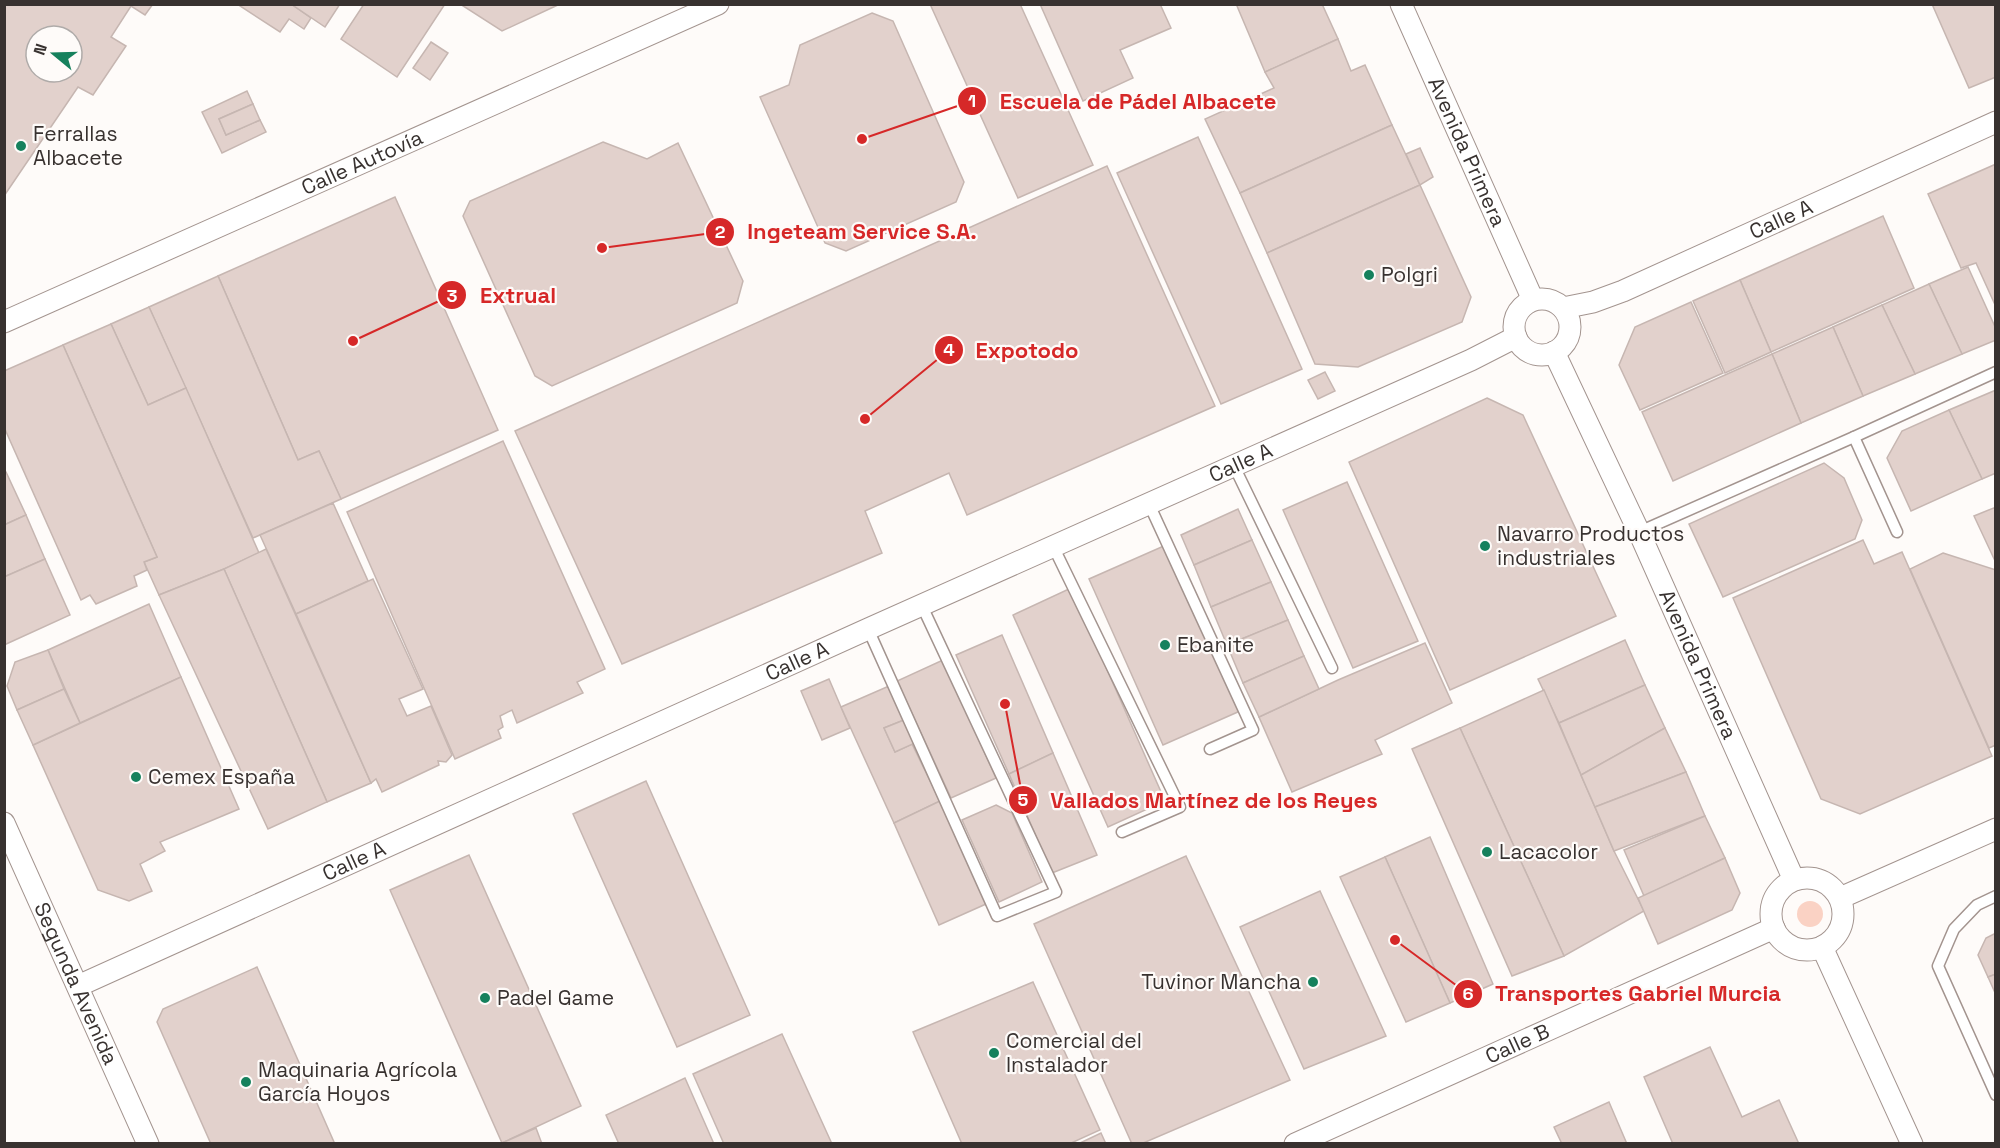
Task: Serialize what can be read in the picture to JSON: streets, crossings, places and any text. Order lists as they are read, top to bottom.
{
  "streets": {
    "street": [
      "Avenida Primera",
      "Calle Autovía",
      "Calle A",
      "Segunda Avenida",
      "Calle B"
    ]
  },
  "crossings": [
    ["Avenida Primera", "Calle A"],
    ["Avenida Primera", "Calle B"],
    ["Calle A", "Segunda Avenida"]
  ],
  "places": [
    "Escuela de Pádel Albacete",
    "Ferrallas Albacete",
    "Ingeteam Service S.A.",
    "Polgri",
    "Extrual",
    "Expotodo",
    "Navarro Productos industriales",
    "Ebanite",
    "Vallados Martínez de los Reyes",
    "Cemex España",
    "Lacacolor",
    "Transportes Gabriel Murcia",
    "Tuvinor Mancha",
    "Padel Game",
    "Comercial del Instalador",
    "Maquinaria Agrícola García Hoyos"
  ],
  "north": "left"
}
